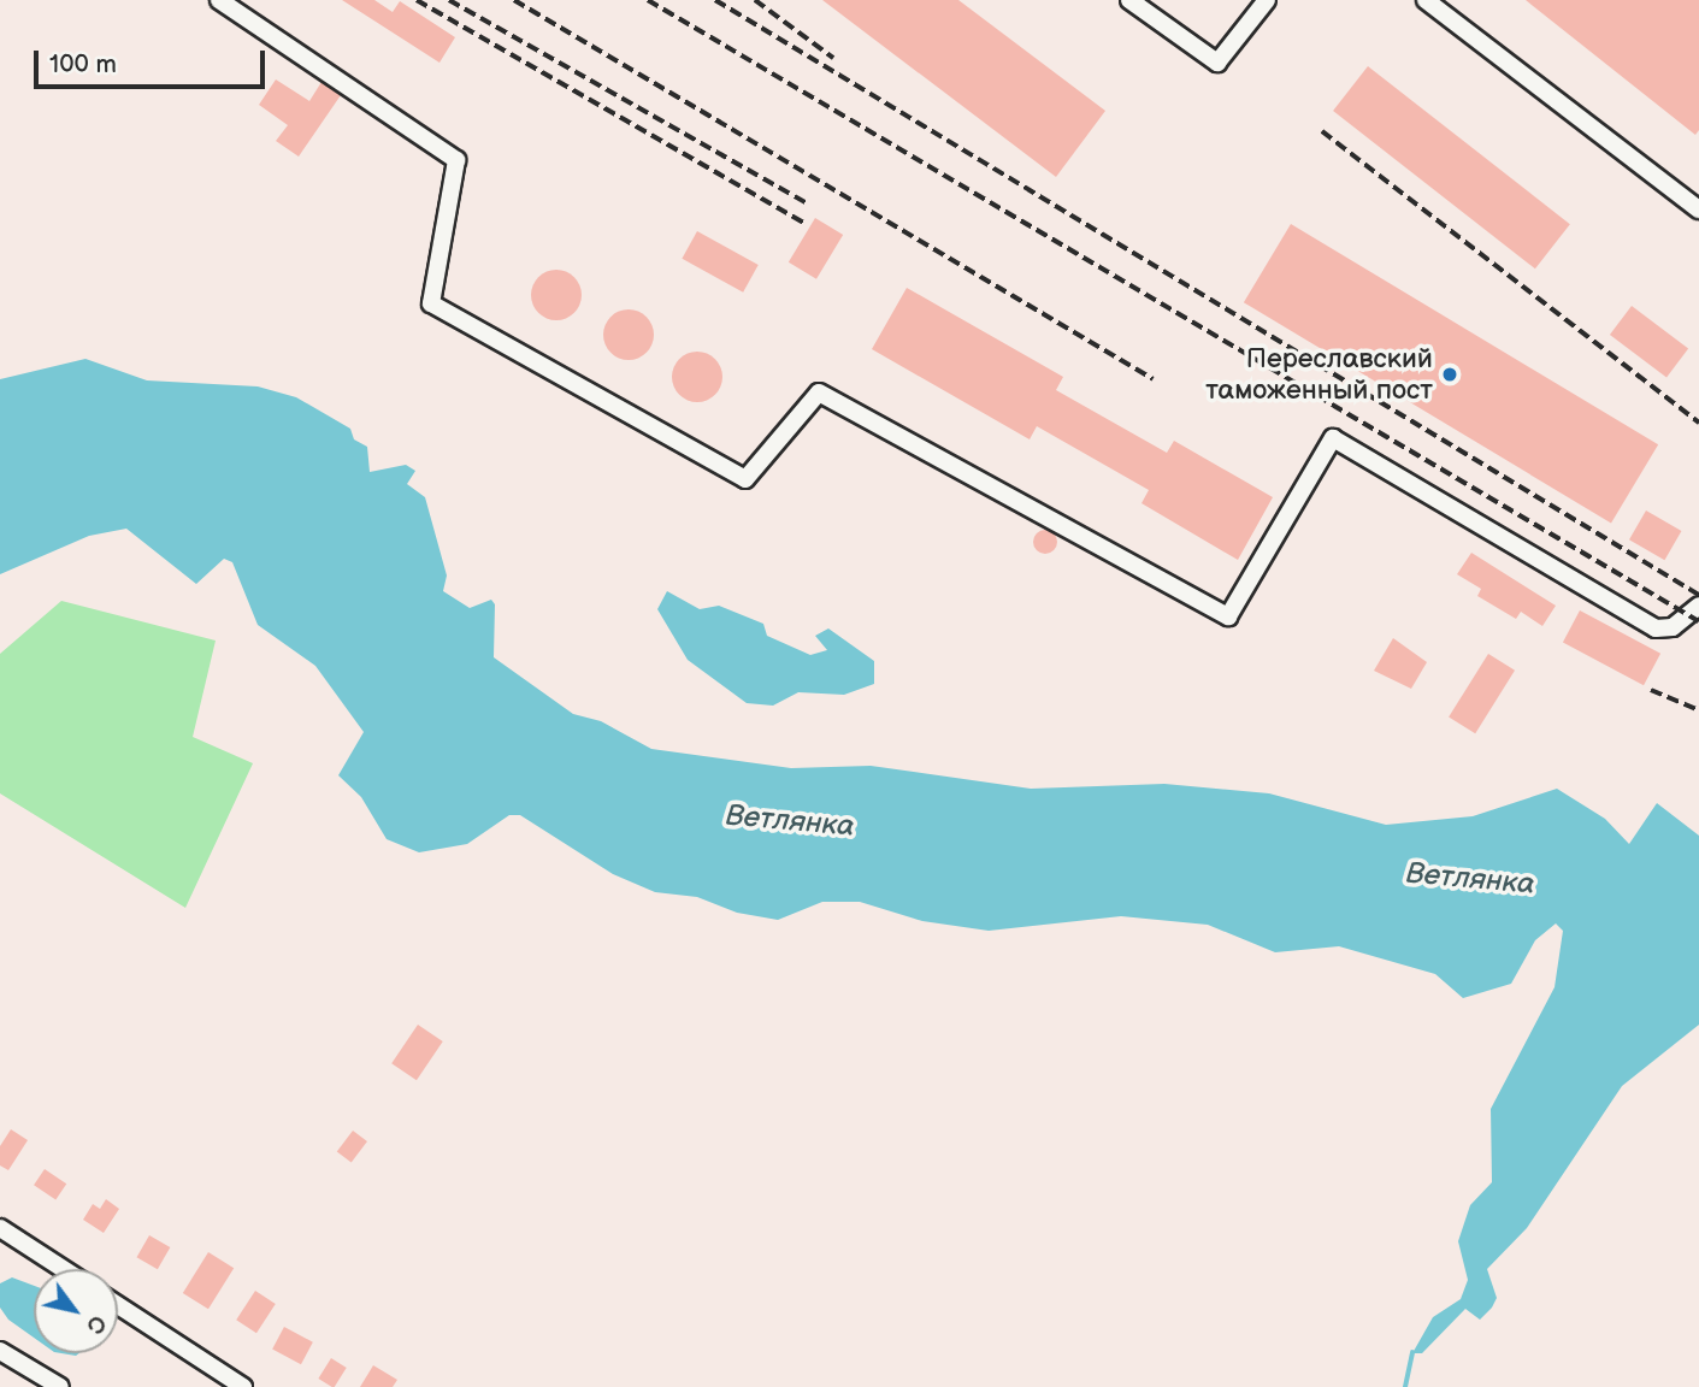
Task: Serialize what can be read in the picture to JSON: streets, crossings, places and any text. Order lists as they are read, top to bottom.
{
  "water": ["Ветлянка"],
  "places": ["Переславский таможенный пост"],
  "scale_bar": "100 m",
  "north": "bottom right"
}
